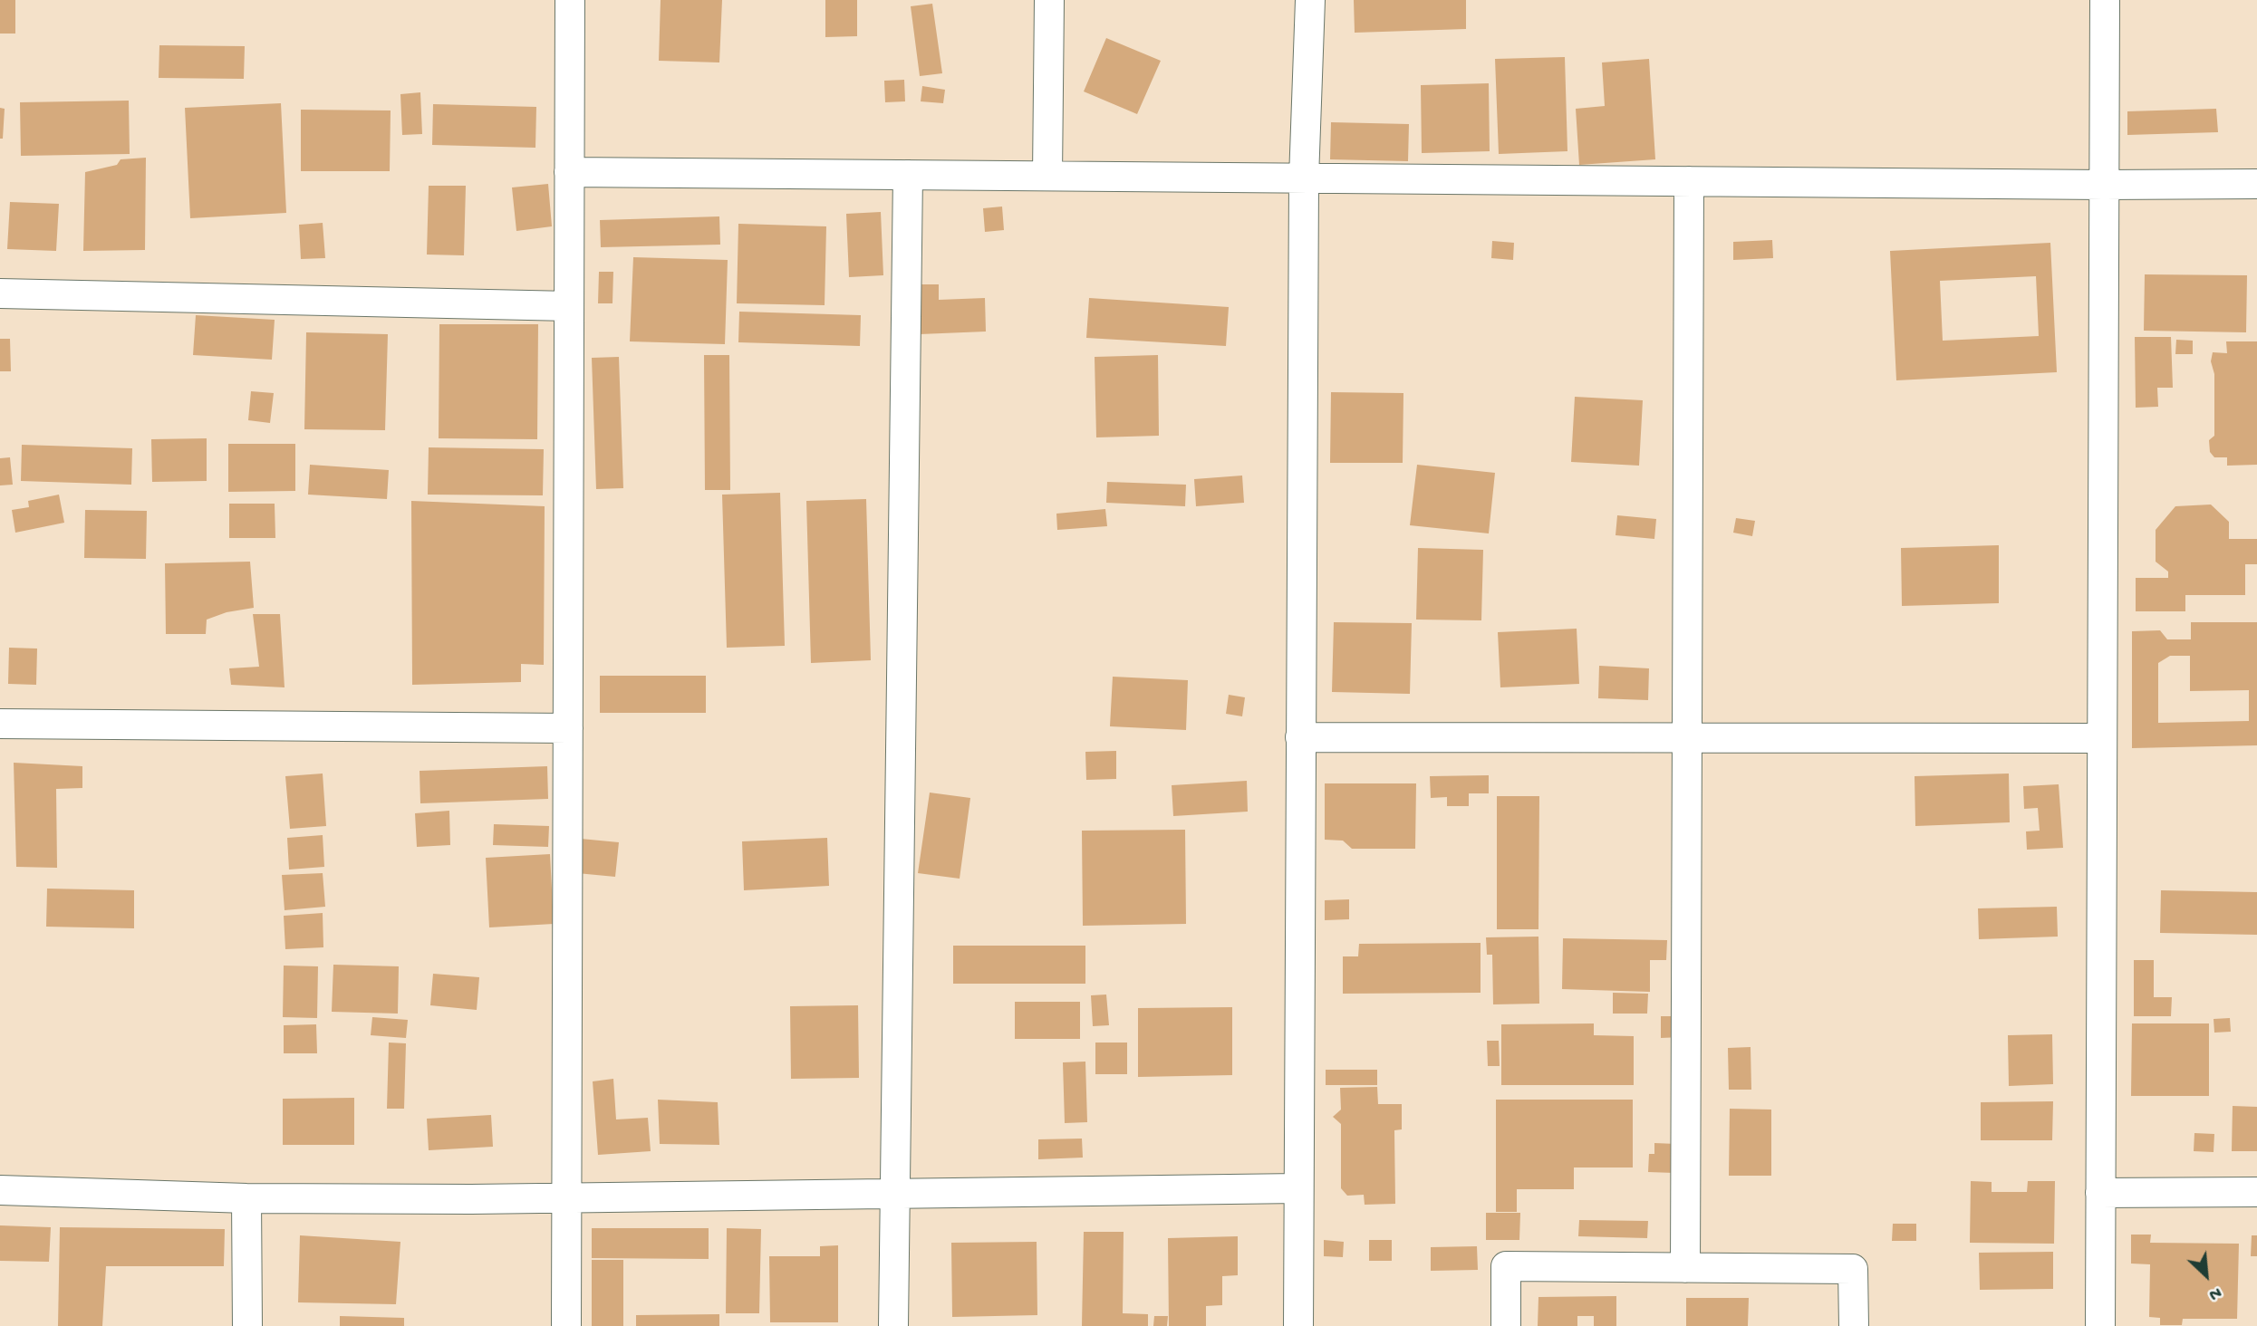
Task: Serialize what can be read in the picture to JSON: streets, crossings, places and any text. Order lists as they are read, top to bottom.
{
  "north": "bottom right"
}
